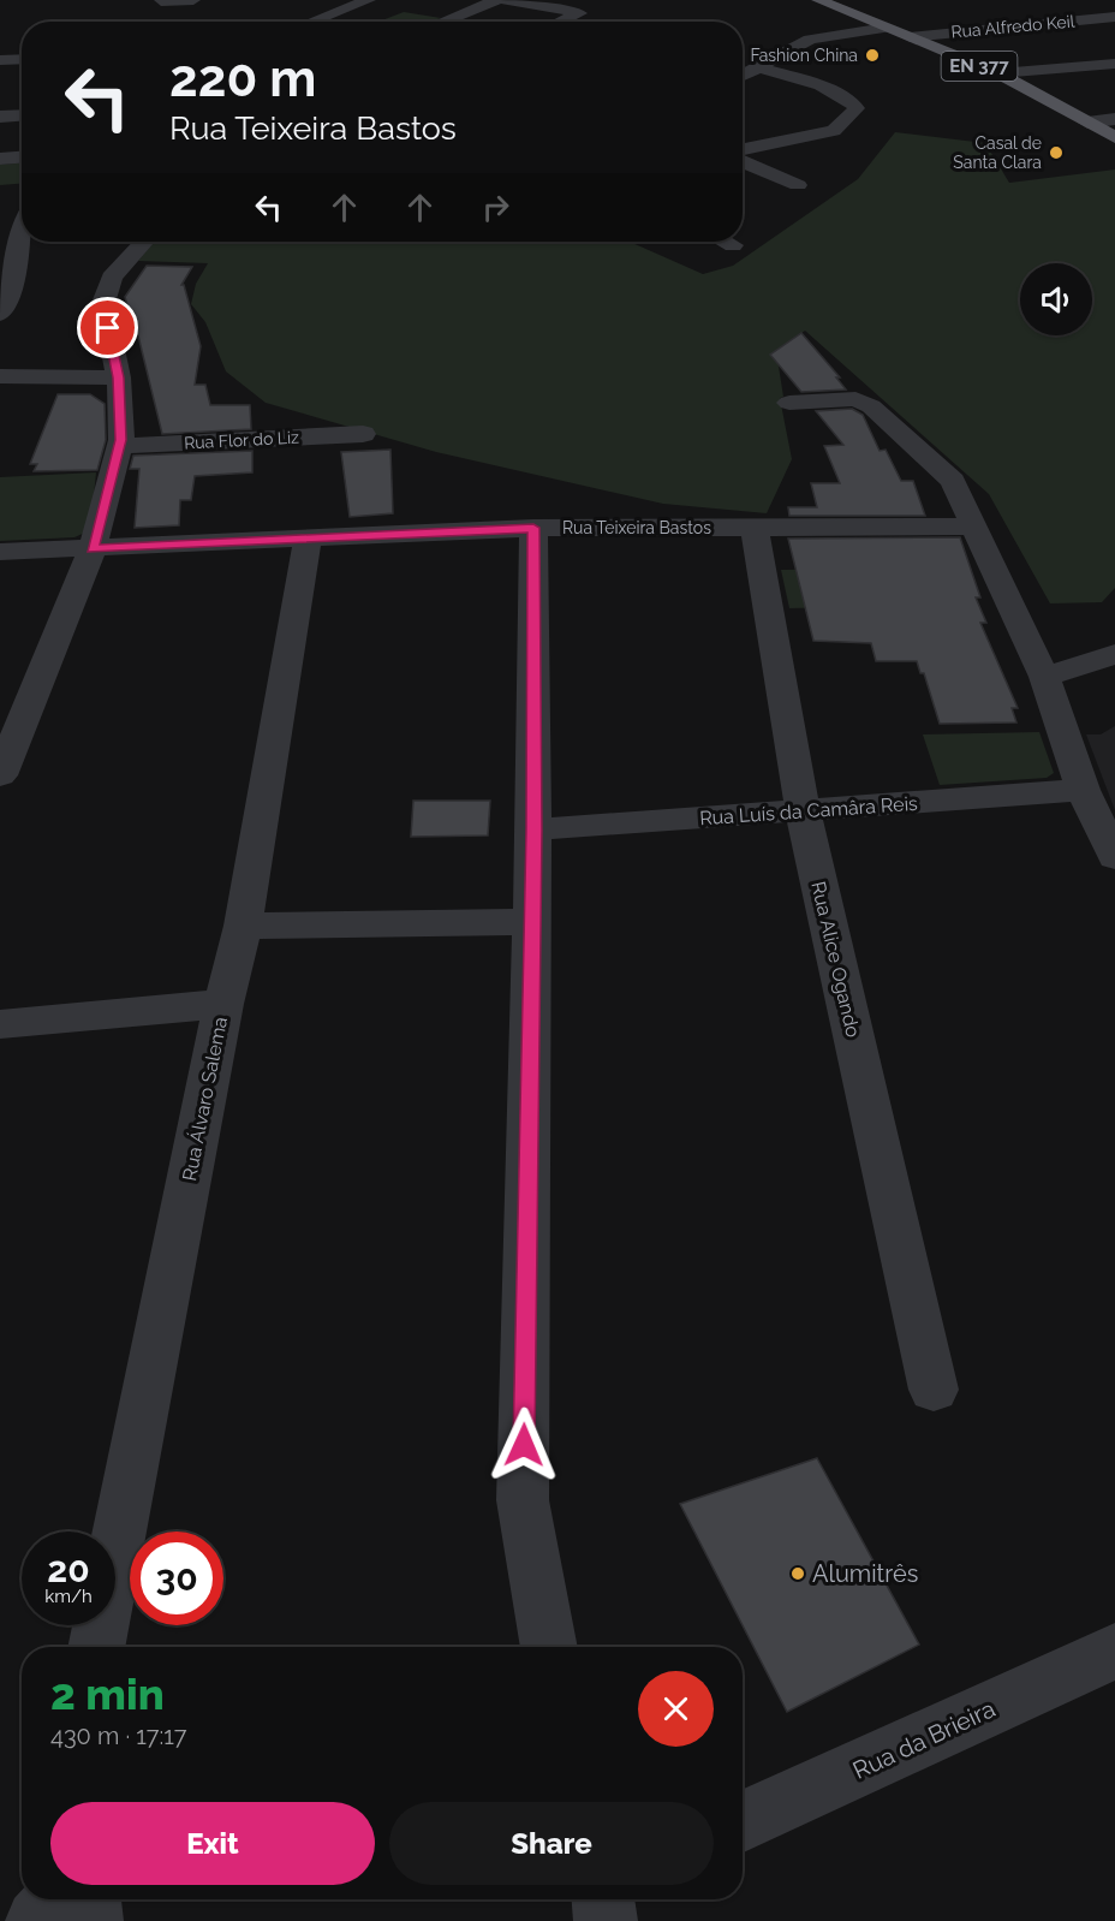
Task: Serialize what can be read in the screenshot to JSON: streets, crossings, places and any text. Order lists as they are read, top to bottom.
{
  "streets": {
    "main road": ["EN 377"],
    "street": [
      "Rua Alfredo Keil",
      "Rua Flor do Liz",
      "Rua Teixeira Bastos",
      "Rua Luís da Camâra Reis",
      "Rua Alice Ogando",
      "Rua Álvaro Salema",
      "Rua da Brieira"
    ]
  },
  "crossings": [
    ["Rua Alfredo Keil", "EN 377"],
    ["Rua Teixeira Bastos", "Rua Alice Ogando"],
    ["Rua Teixeira Bastos", "Rua Álvaro Salema"],
    ["Rua Luís da Camâra Reis", "Rua Alice Ogando"]
  ],
  "places": ["Fashion China", "Casal de Santa Clara", "Alumitrês"],
  "page": {
    "turn": ["220 m", "Rua Teixeira Bastos"],
    "speed": "20 km/h",
    "limit": "30",
    "heading": ["2 min", "430 m · 17:17"],
    "buttons": ["Exit", "Share"]
  }
}
